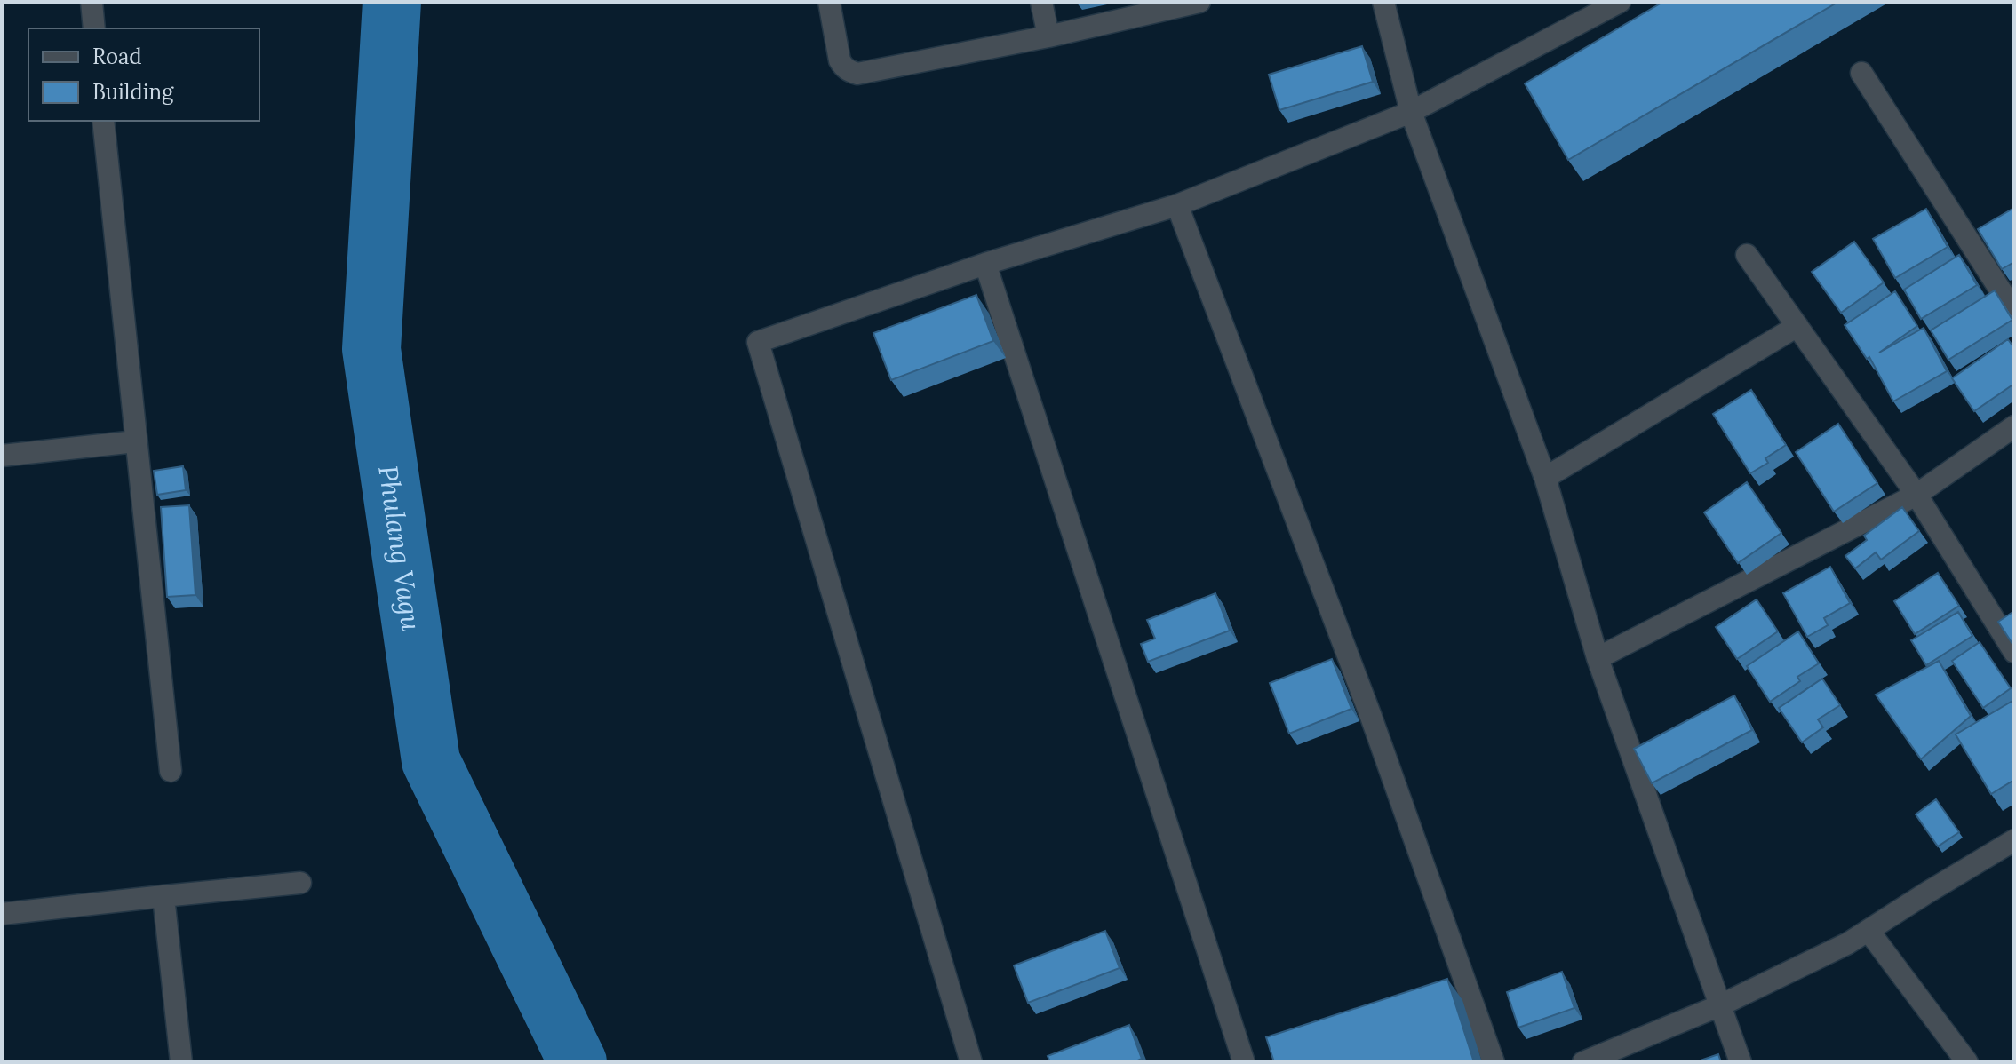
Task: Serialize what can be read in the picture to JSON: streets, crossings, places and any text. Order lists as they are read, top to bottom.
{
  "water": ["Phulang Vagu"],
  "legend": ["Road", "Building"]
}
